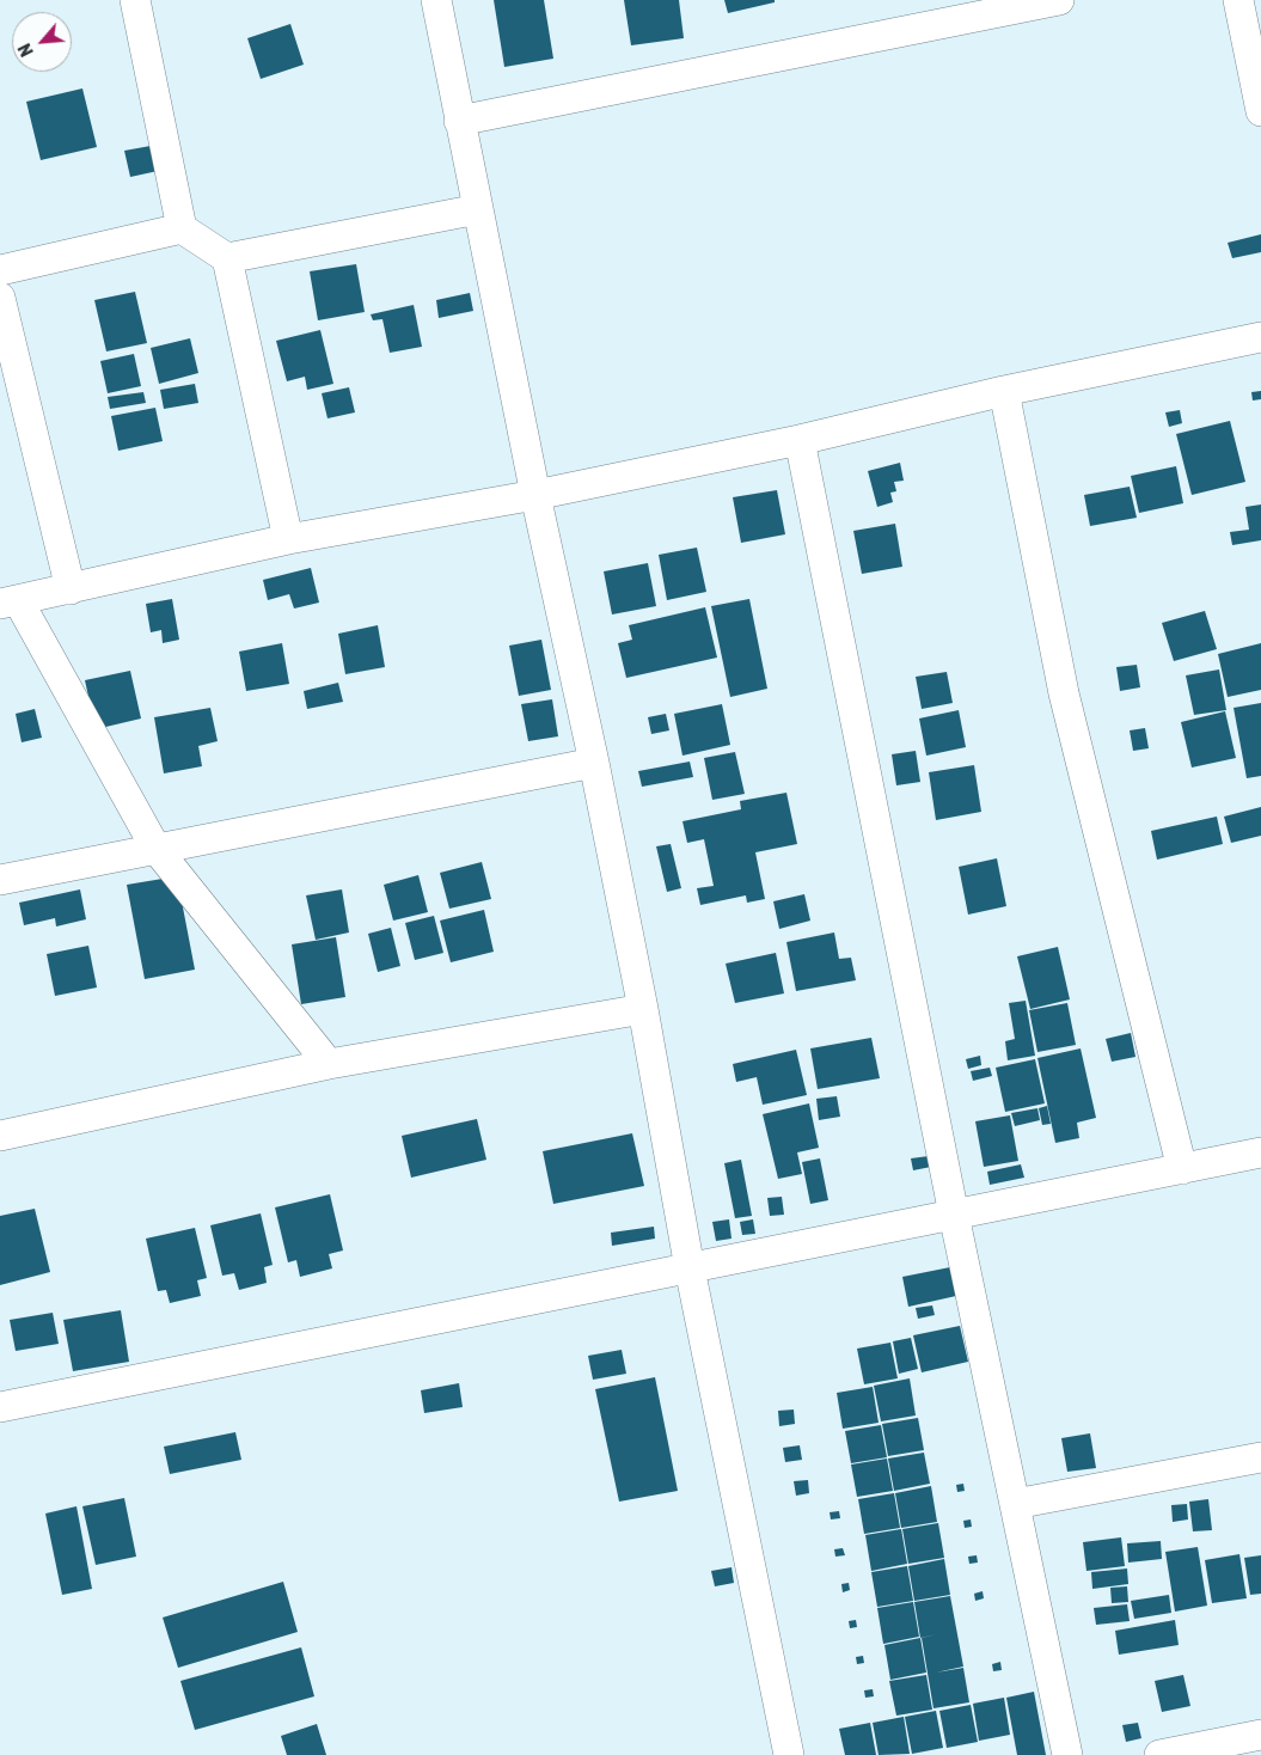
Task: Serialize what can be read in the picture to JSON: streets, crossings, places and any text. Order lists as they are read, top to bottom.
{
  "north": "bottom left"
}
